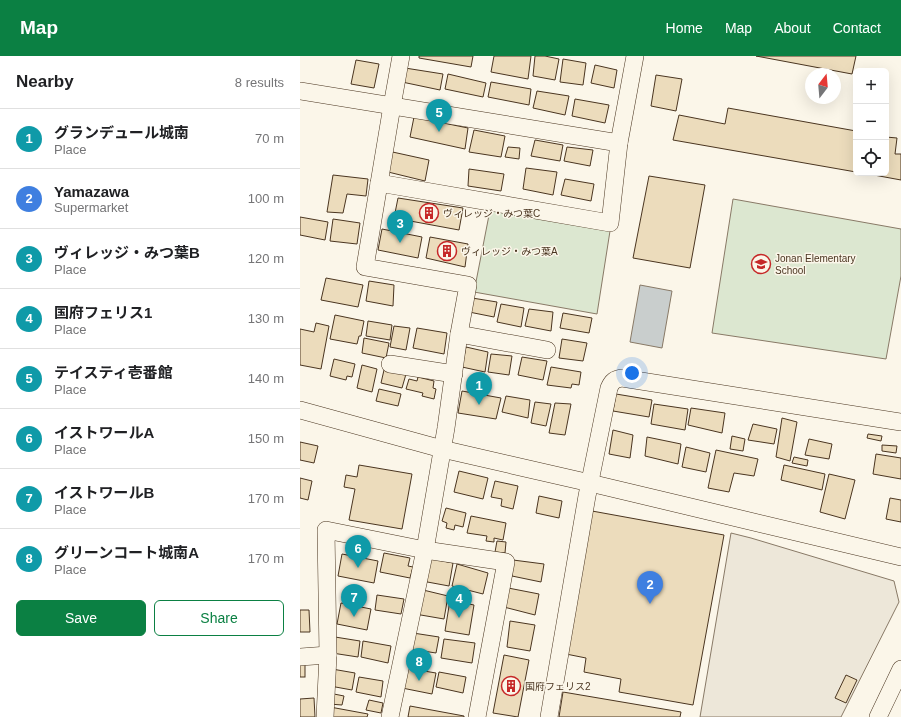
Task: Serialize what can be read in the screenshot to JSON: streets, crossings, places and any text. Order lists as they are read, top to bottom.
{
  "places": {
    "building": ["ヴィレッジ・みつ葉C", "ヴィレッジ・みつ葉A", "国府フェリス2"],
    "school or university": ["Jonan Elementary School"]
  },
  "north": "top",
  "page": {
    "header": "Map",
    "nav": [
      "Home",
      "Map",
      "About",
      "Contact"
    ],
    "heading": ["Nearby", "8 results"],
    "map_buttons": ["+", "−"],
    "pins": [
      "5",
      "3",
      "1",
      "6",
      "2",
      "7",
      "4",
      "8"
    ],
    "list": [
      {
        "mark": "1",
        "name": "グランデュール城南",
        "note": "Place",
        "value": "70 m"
      },
      {
        "mark": "2",
        "name": "Yamazawa",
        "note": "Supermarket",
        "value": "100 m"
      },
      {
        "mark": "3",
        "name": "ヴィレッジ・みつ葉B",
        "note": "Place",
        "value": "120 m"
      },
      {
        "mark": "4",
        "name": "国府フェリス1",
        "note": "Place",
        "value": "130 m"
      },
      {
        "mark": "5",
        "name": "テイスティ壱番館",
        "note": "Place",
        "value": "140 m"
      },
      {
        "mark": "6",
        "name": "イストワールA",
        "note": "Place",
        "value": "150 m"
      },
      {
        "mark": "7",
        "name": "イストワールB",
        "note": "Place",
        "value": "170 m"
      },
      {
        "mark": "8",
        "name": "グリーンコート城南A",
        "note": "Place",
        "value": "170 m"
      }
    ],
    "buttons": ["Save", "Share"]
  }
}
